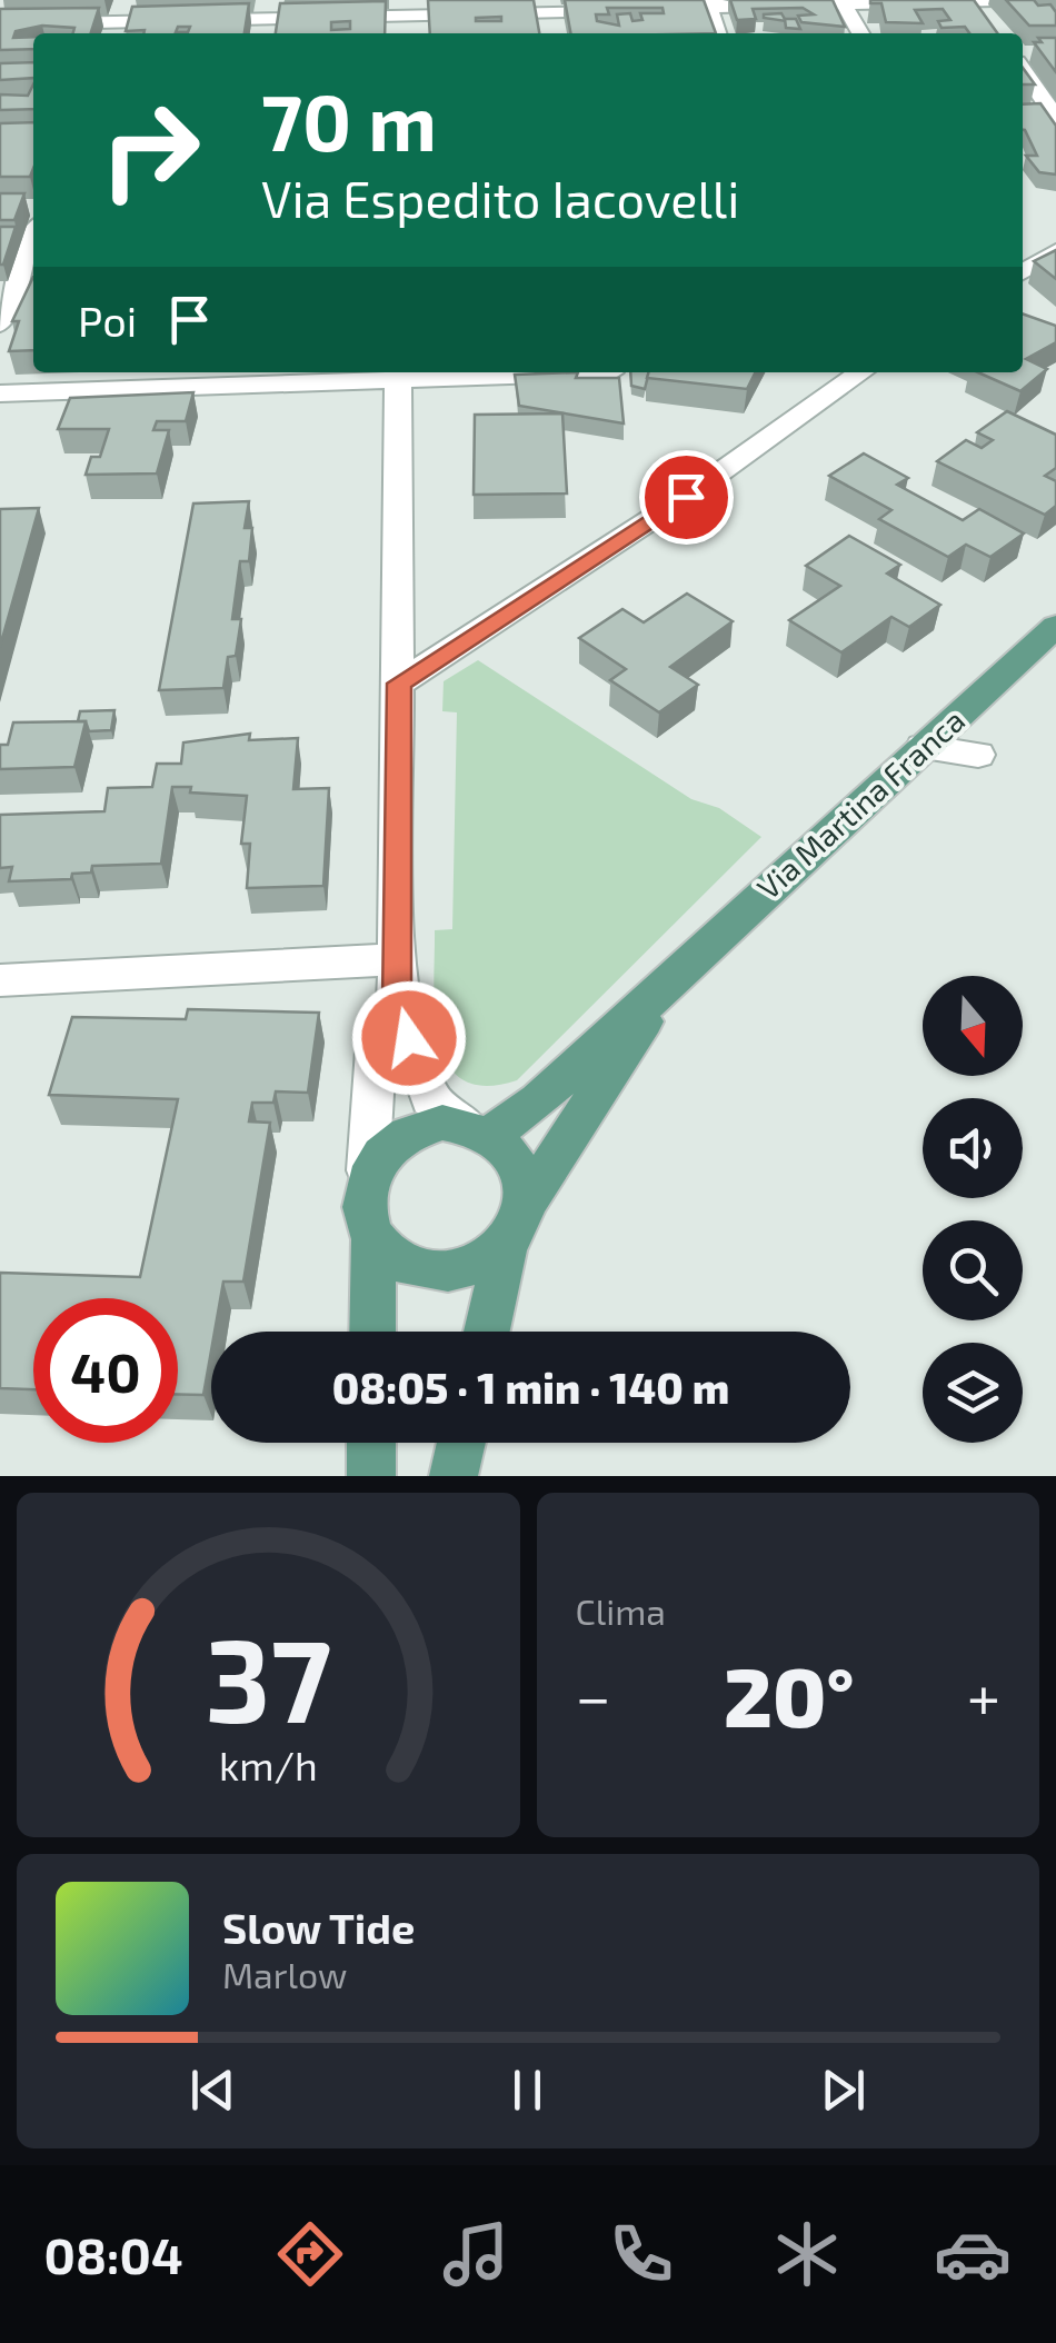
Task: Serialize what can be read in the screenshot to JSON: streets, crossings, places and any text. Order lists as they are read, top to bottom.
{
  "streets": {
    "main road": ["Via Martina Franca"]
  },
  "north": "bottom",
  "page": {
    "turn": ["70 m", "Via Espedito Iacovelli"],
    "then": "Poi",
    "limit": "40",
    "trip": "08:05 · 1 min · 140 m",
    "tile": "Clima",
    "heat": ["−", "20°", "+"],
    "song": ["Slow Tide", "Marlow"],
    "tabs": "08:04",
    "gauge": ["37", "km/h"]
  }
}
